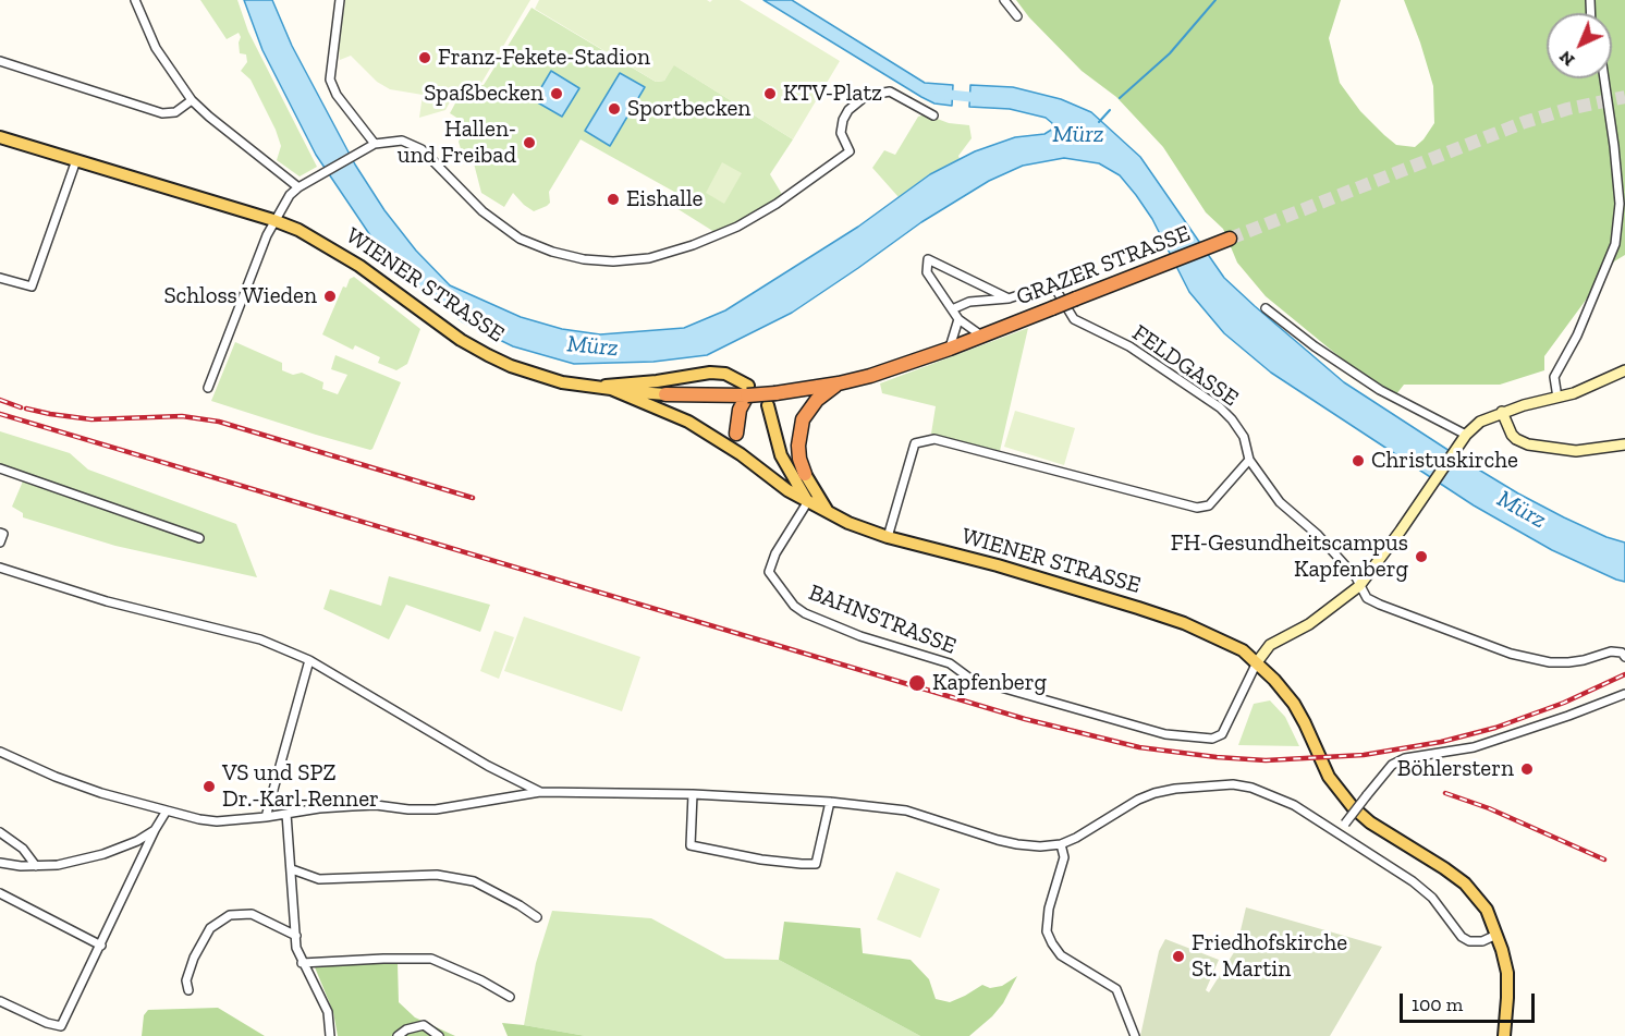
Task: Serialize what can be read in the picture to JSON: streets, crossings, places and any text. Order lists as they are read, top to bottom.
{
  "streets": {
    "highway": ["GRAZER STRASSE"],
    "main road": ["WIENER STRASSE"],
    "street": ["FELDGASSE", "BAHNSTRASSE"]
  },
  "crossings": [
    ["WIENER STRASSE", "BAHNSTRASSE"]
  ],
  "water": ["Mürz"],
  "places": [
    "Franz-Fekete-Stadion",
    "Spaßbecken",
    "KTV-Platz",
    "Sportbecken",
    "Hallen- und Freibad",
    "Eishalle",
    "Schloss Wieden",
    "Christuskirche",
    "FH-Gesundheitscampus Kapfenberg",
    "Kapfenberg",
    "Böhlerstern",
    "VS und SPZ Dr.-Karl-Renner",
    "Friedhofskirche St. Martin"
  ],
  "scale_bar": "100 m",
  "north": "bottom left"
}
